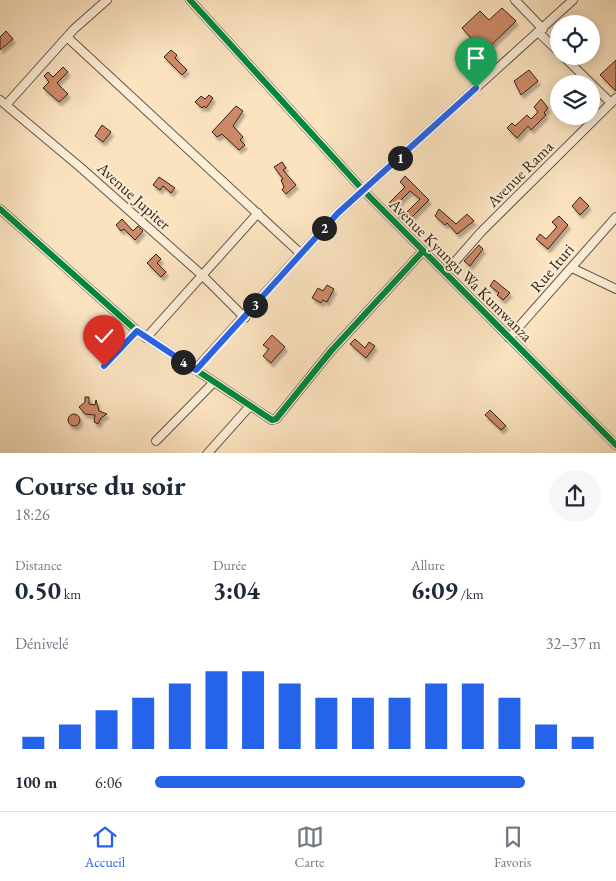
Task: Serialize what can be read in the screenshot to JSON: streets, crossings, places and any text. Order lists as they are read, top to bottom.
{
  "streets": {
    "street": [
      "Avenue Rama",
      "Avenue Jupiter",
      "Rue Ituri",
      "Avenue Kyungu Wa Kumwanza"
    ]
  },
  "crossings": [
    ["Avenue Rama", "Avenue Kyungu Wa Kumwanza"],
    ["Rue Ituri", "Avenue Kyungu Wa Kumwanza"]
  ],
  "page": {
    "pins": [
      "1",
      "2",
      "3",
      "4"
    ],
    "heading": ["Course du soir", "18:26"],
    "stats": [
      ["Distance", "0.50 km"],
      ["Durée", "3:04"],
      ["Allure", "6:09 /km"]
    ],
    "chart": ["Dénivelé", "32–37 m"],
    "list": [
      {
        "name": "100 m",
        "note": "6:06"
      }
    ],
    "tabs": ["Accueil", "Carte", "Favoris"]
  }
}
